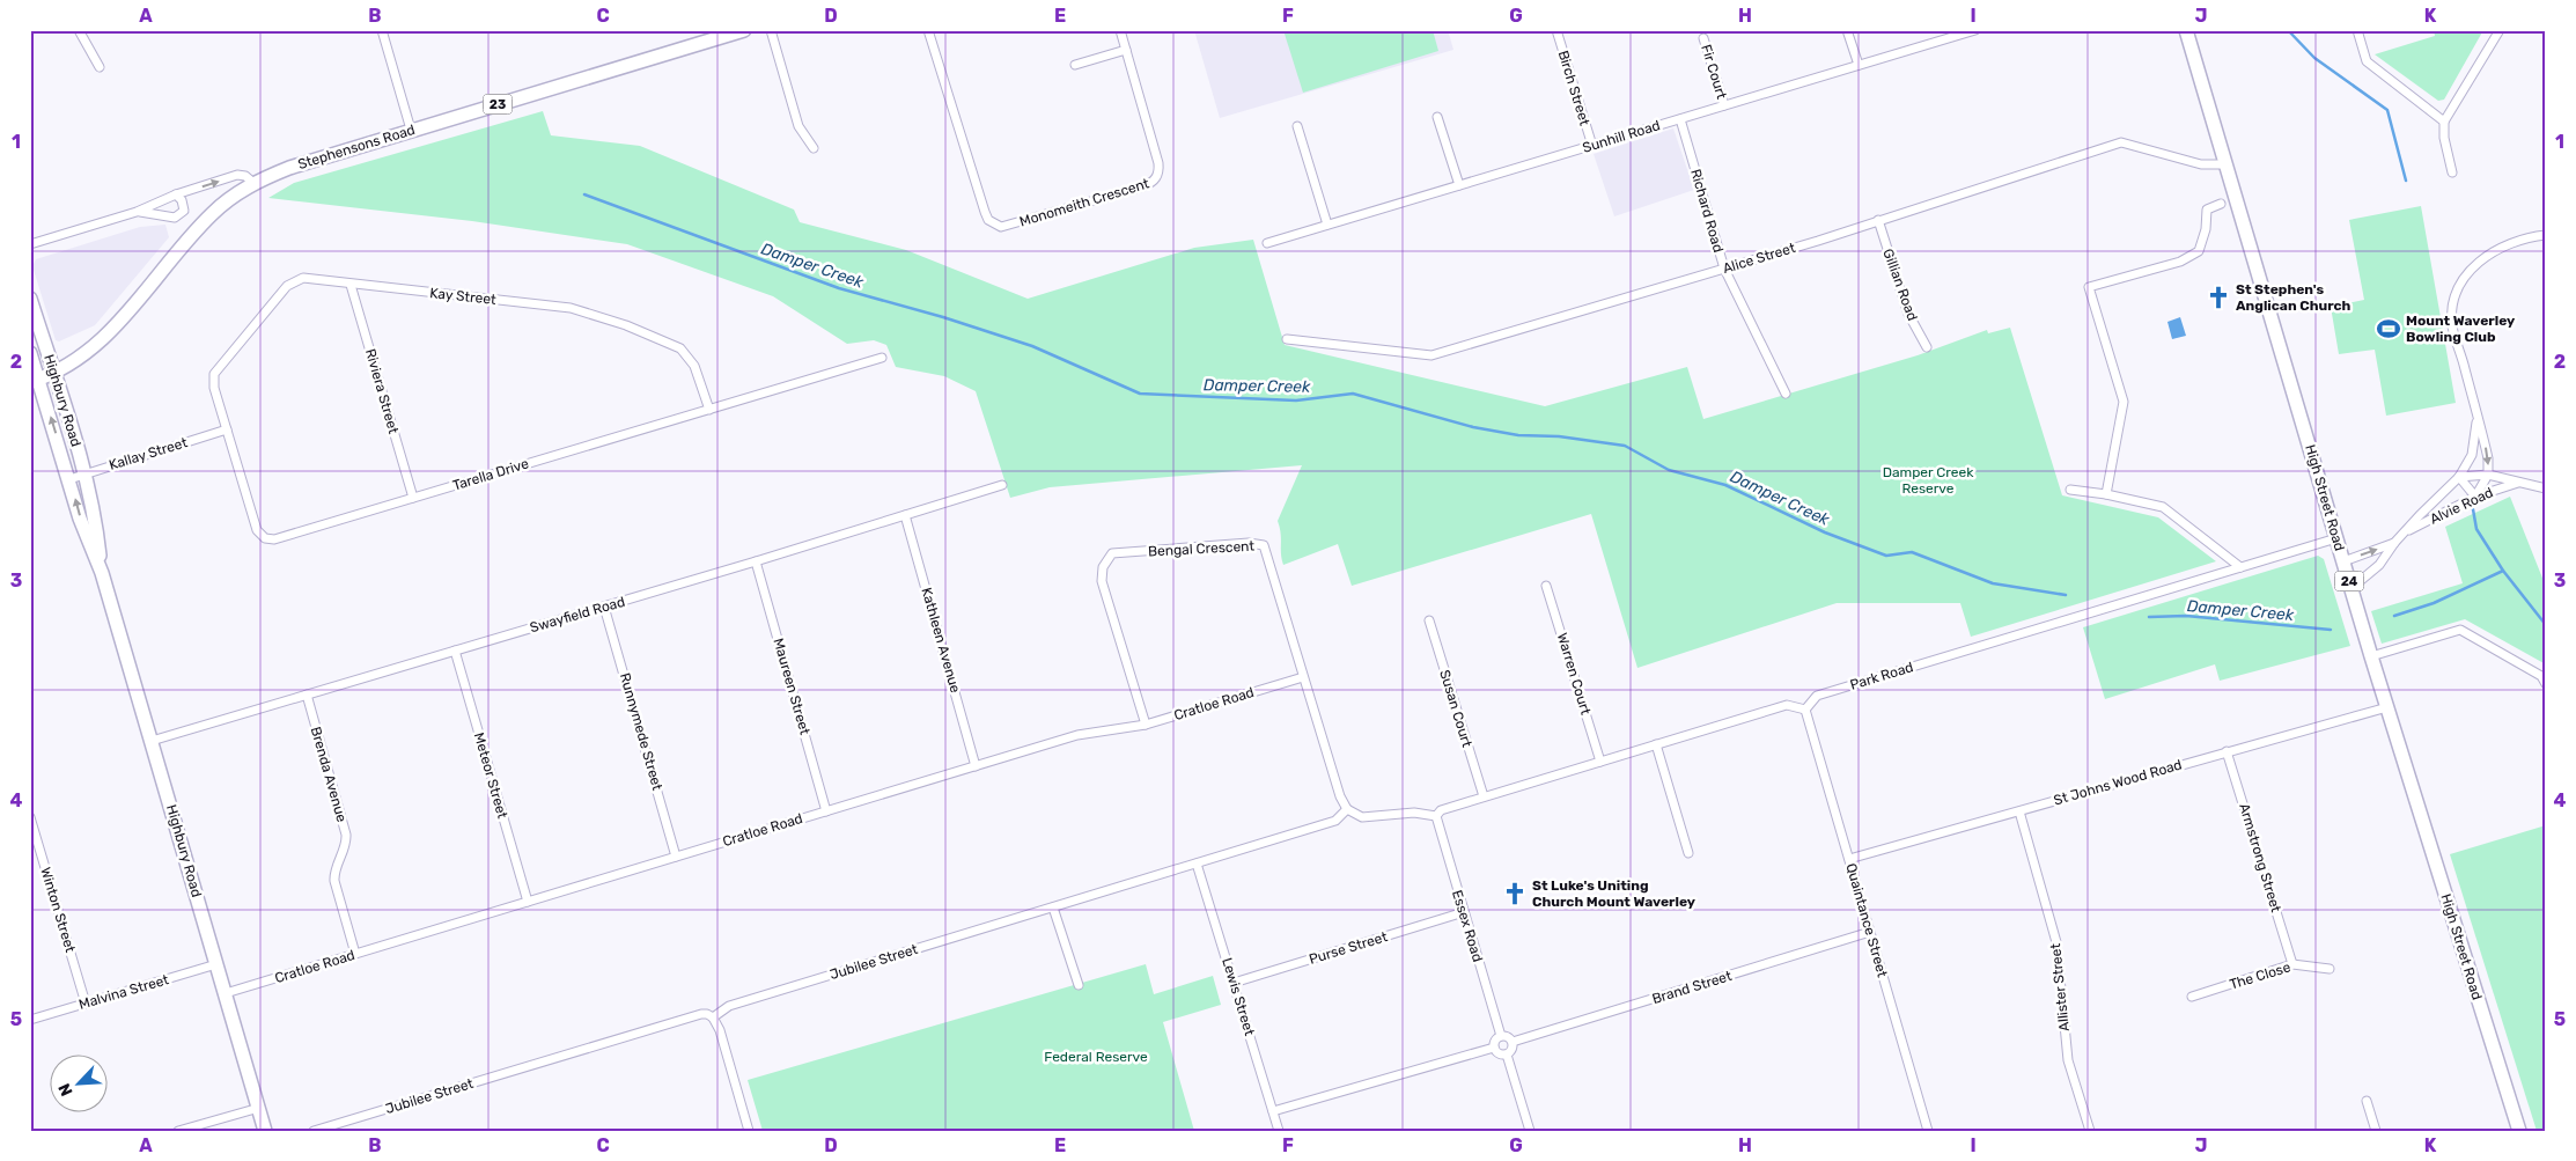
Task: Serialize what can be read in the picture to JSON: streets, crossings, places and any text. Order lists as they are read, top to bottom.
{
  "streets": {
    "main road": [
      "23",
      "Stephensons Road",
      "Highbury Road",
      "High Street Road",
      "24"
    ],
    "street": [
      "Fir Court",
      "Birch Street",
      "Sunhill Road",
      "Monomeith Crescent",
      "Richard Road",
      "Alice Street",
      "Gillian Road",
      "Kay Street",
      "Riviera Street",
      "Kallay Street",
      "Tarella Drive",
      "Alvie Road",
      "Bengal Crescent",
      "Swayfield Road",
      "Kathleen Avenue",
      "Warren Court",
      "Park Road",
      "Maureen Street",
      "Cratloe Road",
      "Susan Court",
      "Runnymede Street",
      "Brenda Avenue",
      "Meteor Street",
      "St Johns Wood Road",
      "Armstrong Street",
      "Winton Street",
      "Quaintance Street",
      "Essex Road",
      "Purse Street",
      "Jubilee Street",
      "The Close",
      "Brand Street",
      "Allister Street",
      "Malvina Street",
      "Lewis Street"
    ]
  },
  "crossings": [
    ["Fir Court", "Sunhill Road"],
    ["Birch Street", "Sunhill Road"],
    ["Sunhill Road", "Richard Road"],
    ["Stephensons Road", "Highbury Road"],
    ["Richard Road", "Alice Street"],
    ["Alice Street", "Gillian Road"],
    ["Alice Street", "High Street Road"],
    ["Kay Street", "Riviera Street"],
    ["Kay Street", "Tarella Drive"],
    ["Riviera Street", "Tarella Drive"],
    ["Highbury Road", "Kallay Street"],
    ["Highbury Road", "Swayfield Road"],
    ["Highbury Road", "Cratloe Road"],
    ["Highbury Road", "Malvina Street"],
    ["Kallay Street", "Tarella Drive"],
    ["High Street Road", "Alvie Road"],
    ["High Street Road", "Park Road"],
    ["High Street Road", "St Johns Wood Road"],
    ["Bengal Crescent", "Cratloe Road"],
    ["Bengal Crescent", "Jubilee Street"],
    ["Swayfield Road", "Kathleen Avenue"],
    ["Swayfield Road", "Maureen Street"],
    ["Swayfield Road", "Runnymede Street"],
    ["Swayfield Road", "Brenda Avenue"],
    ["Swayfield Road", "Meteor Street"],
    ["Kathleen Avenue", "Cratloe Road"],
    ["Park Road", "Quaintance Street"],
    ["Maureen Street", "Cratloe Road"],
    ["Cratloe Road", "Runnymede Street"],
    ["Cratloe Road", "Brenda Avenue"],
    ["Cratloe Road", "Meteor Street"],
    ["St Johns Wood Road", "Armstrong Street"],
    ["St Johns Wood Road", "Quaintance Street"],
    ["St Johns Wood Road", "Allister Street"],
    ["Armstrong Street", "The Close"],
    ["Winton Street", "Malvina Street"],
    ["Quaintance Street", "Brand Street"],
    ["Essex Road", "Purse Street"],
    ["Essex Road", "Brand Street"],
    ["Purse Street", "Lewis Street"],
    ["Jubilee Street", "Lewis Street"]
  ],
  "water": ["Damper Creek"],
  "parks": ["Damper Creek Reserve", "Federal Reserve"],
  "places": {
    "church": ["St Stephen's Anglican Church", "St Luke's Uniting Church Mount Waverley"],
    "sports": ["Mount Waverley Bowling Club"]
  },
  "north": "bottom left",
  "grid": {
    "columns": [
      "A",
      "B",
      "C",
      "D",
      "E",
      "F",
      "G",
      "H",
      "I",
      "J",
      "K"
    ],
    "rows": [
      "1",
      "2",
      "3",
      "4",
      "5"
    ]
  }
}
